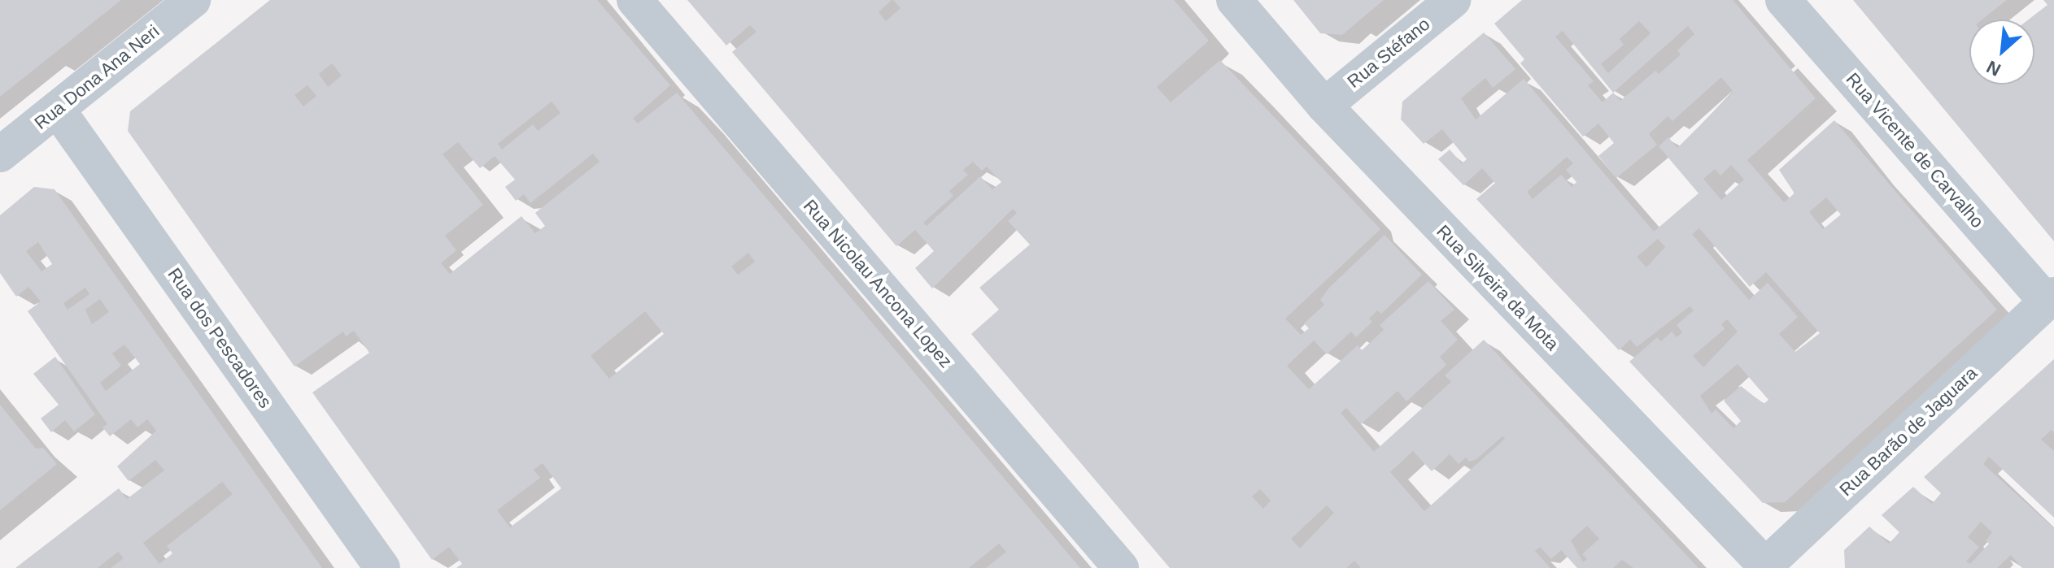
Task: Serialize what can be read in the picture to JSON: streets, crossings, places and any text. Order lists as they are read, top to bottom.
{
  "streets": {
    "street": [
      "Rua Stéfano",
      "Rua Dona Ana Neri",
      "Rua Vicente de Carvalho",
      "Rua Nicolau Ancona Lopez",
      "Rua Silveira da Mota",
      "Rua dos Pescadores",
      "Rua Barão de Jaguara"
    ]
  },
  "crossings": [
    ["Rua Stéfano", "Rua Silveira da Mota"],
    ["Rua Dona Ana Neri", "Rua dos Pescadores"],
    ["Rua Vicente de Carvalho", "Rua Barão de Jaguara"],
    ["Rua Silveira da Mota", "Rua Barão de Jaguara"]
  ],
  "north": "bottom left"
}
